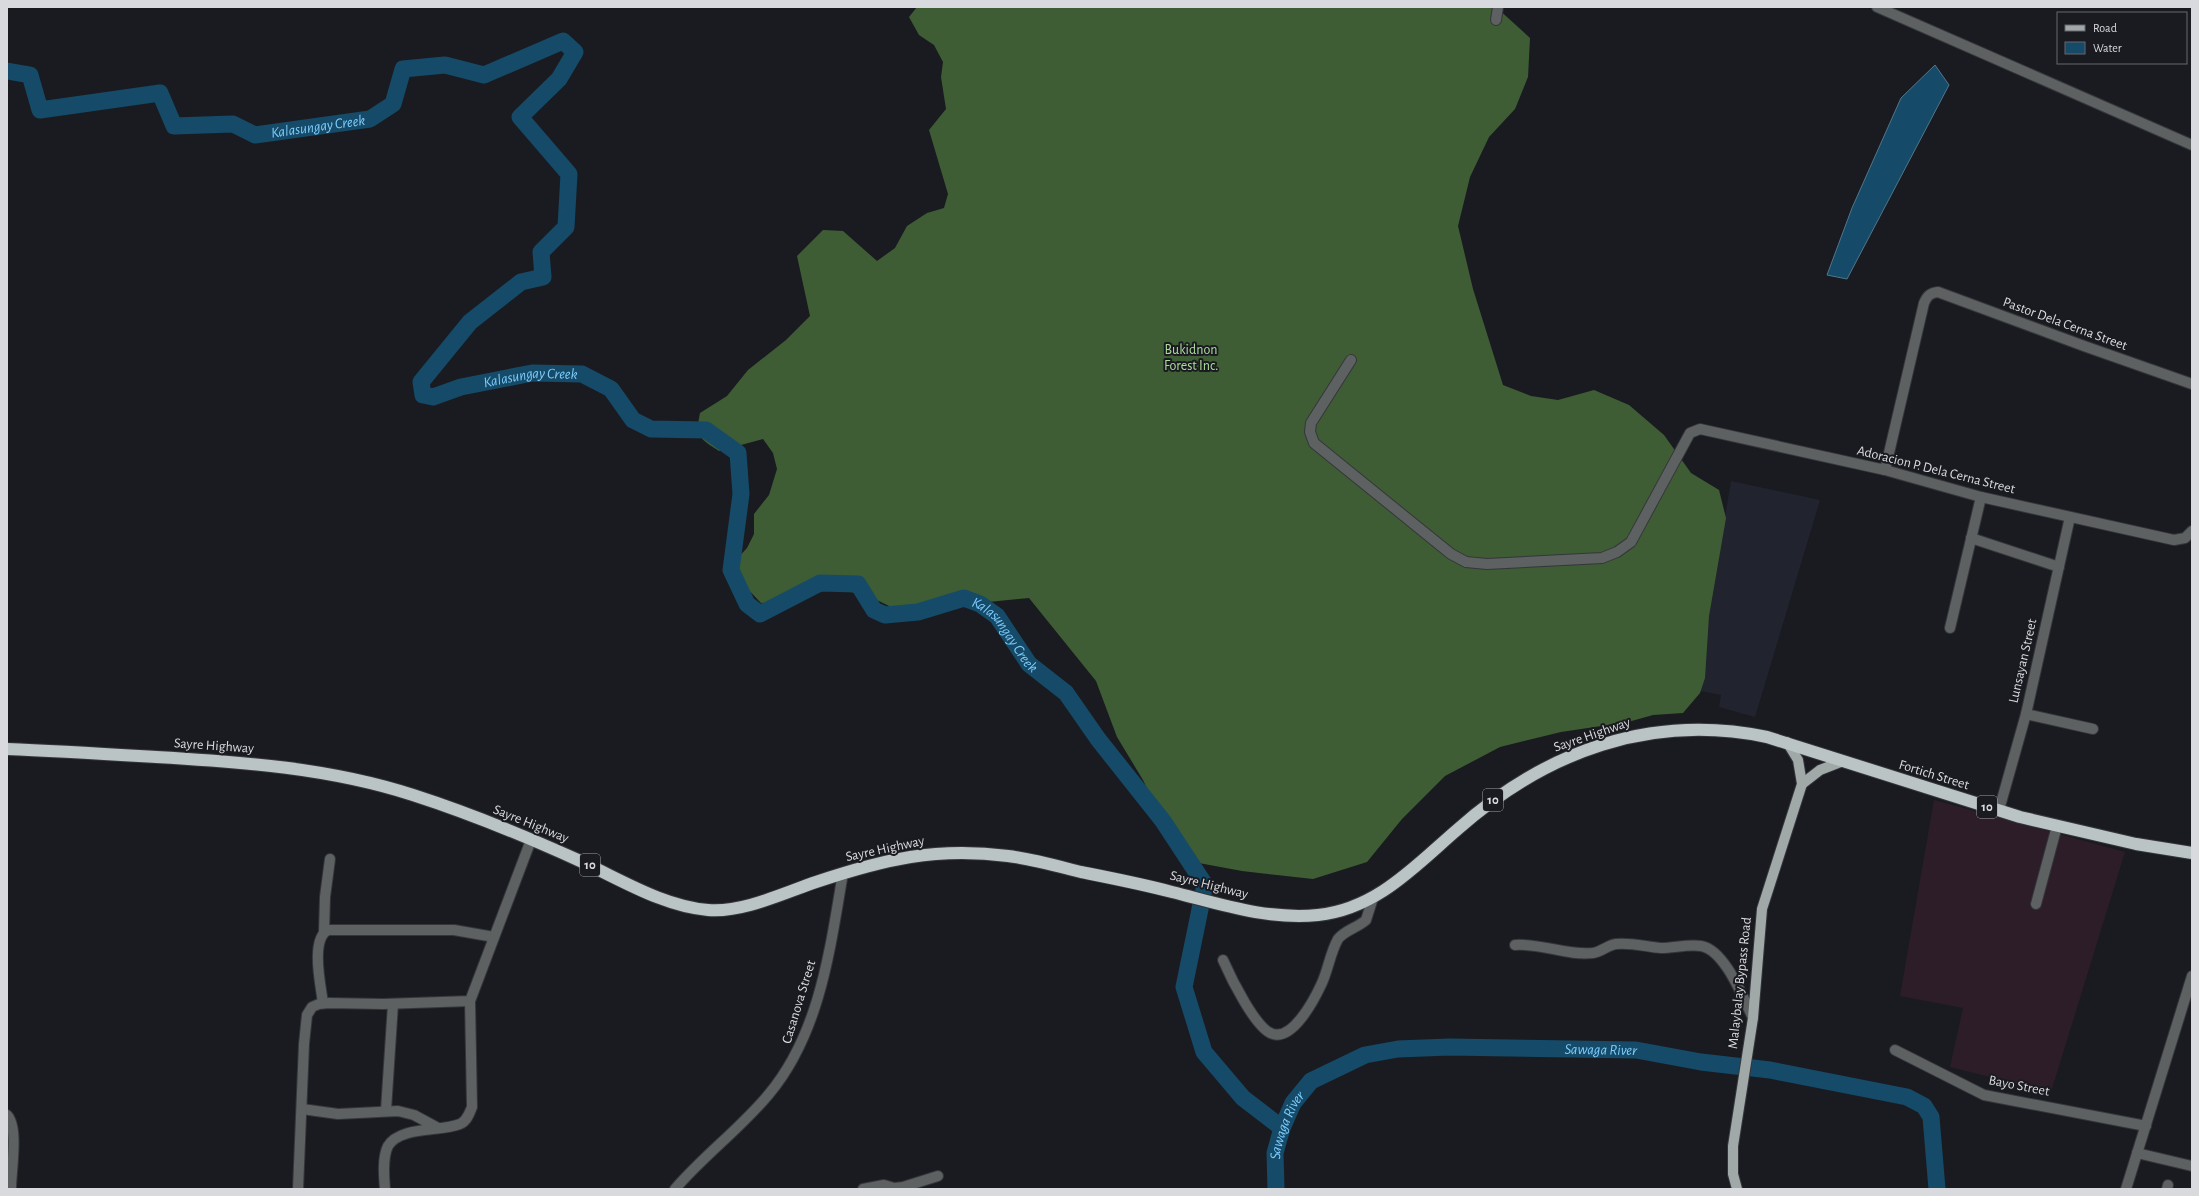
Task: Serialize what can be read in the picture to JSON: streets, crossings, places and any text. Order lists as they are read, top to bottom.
{
  "streets": {
    "highway": ["Sayre Highway", "Fortich Street", "10"],
    "main road": ["Malaybalay Bypass Road"],
    "street": [
      "Pastor Dela Cerna Street",
      "Adoracion P. Dela Cerna Street",
      "Lunsayan Street",
      "Casanova Street",
      "Bayo Street"
    ]
  },
  "crossings": [
    ["Pastor Dela Cerna Street", "Adoracion P. Dela Cerna Street"],
    ["Adoracion P. Dela Cerna Street", "Lunsayan Street"],
    ["Lunsayan Street", "Fortich Street"],
    ["Sayre Highway", "Fortich Street"],
    ["Sayre Highway", "Malaybalay Bypass Road"],
    ["Sayre Highway", "Casanova Street"],
    ["Fortich Street", "Malaybalay Bypass Road"]
  ],
  "water": ["Kalasungay Creek", "Sawaga River"],
  "parks": ["Bukidnon Forest Inc."],
  "legend": ["Road", "Water"]
}
